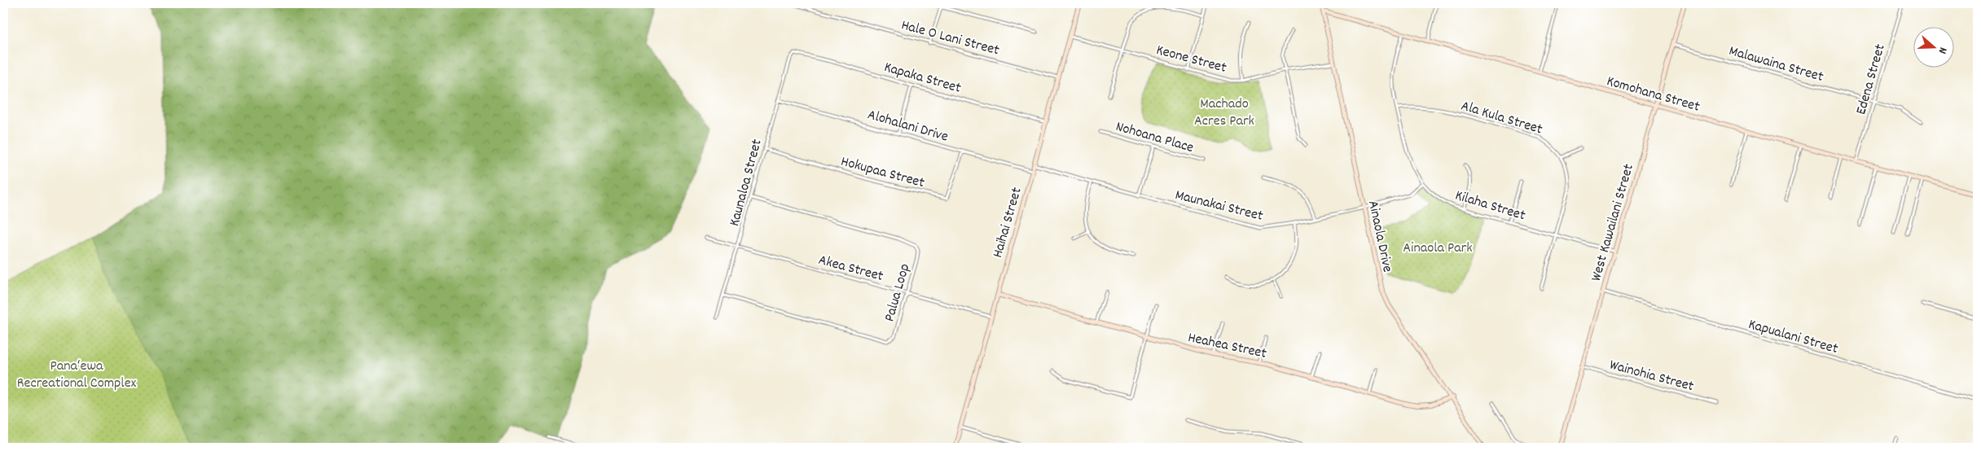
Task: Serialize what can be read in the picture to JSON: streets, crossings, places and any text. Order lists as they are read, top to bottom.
{
  "streets": {
    "street": [
      "Hale O Lani Street",
      "Keone Street",
      "Malawaina Street",
      "Kapaka Street",
      "Edena Street",
      "Komohana Street",
      "Ala Kula Street",
      "Alohalani Drive",
      "Nohoana Place",
      "Hokupaa Street",
      "Kaunaloa Street",
      "Maunakai Street",
      "Kilaha Street",
      "Haihai Street",
      "West Kawailani Street",
      "Ainaola Drive",
      "Akea Street",
      "Palua Loop",
      "Kapualani Street",
      "Heahea Street",
      "Wainohia Street"
    ]
  },
  "crossings": [
    ["Hale O Lani Street", "Haihai Street"],
    ["Keone Street", "Haihai Street"],
    ["Keone Street", "Ainaola Drive"],
    ["Malawaina Street", "Edena Street"],
    ["Malawaina Street", "West Kawailani Street"],
    ["Kapaka Street", "Kaunaloa Street"],
    ["Kapaka Street", "Haihai Street"],
    ["Edena Street", "Komohana Street"],
    ["Komohana Street", "Kilaha Street"],
    ["Komohana Street", "West Kawailani Street"],
    ["Komohana Street", "Ainaola Drive"],
    ["Ala Kula Street", "Kilaha Street"],
    ["Alohalani Drive", "Hokupaa Street"],
    ["Alohalani Drive", "Kaunaloa Street"],
    ["Alohalani Drive", "Haihai Street"],
    ["Hokupaa Street", "Kaunaloa Street"],
    ["Kaunaloa Street", "Akea Street"],
    ["Kaunaloa Street", "Palua Loop"],
    ["Maunakai Street", "Kilaha Street"],
    ["Maunakai Street", "Haihai Street"],
    ["Maunakai Street", "Ainaola Drive"],
    ["Kilaha Street", "West Kawailani Street"],
    ["Haihai Street", "Akea Street"],
    ["Haihai Street", "Heahea Street"],
    ["West Kawailani Street", "Kapualani Street"],
    ["West Kawailani Street", "Wainohia Street"],
    ["Ainaola Drive", "Heahea Street"],
    ["Akea Street", "Palua Loop"]
  ],
  "parks": ["Machado Acres Park", "Ainaola Park", "Pana‘ewa Recreational Complex"],
  "north": "right"
}
